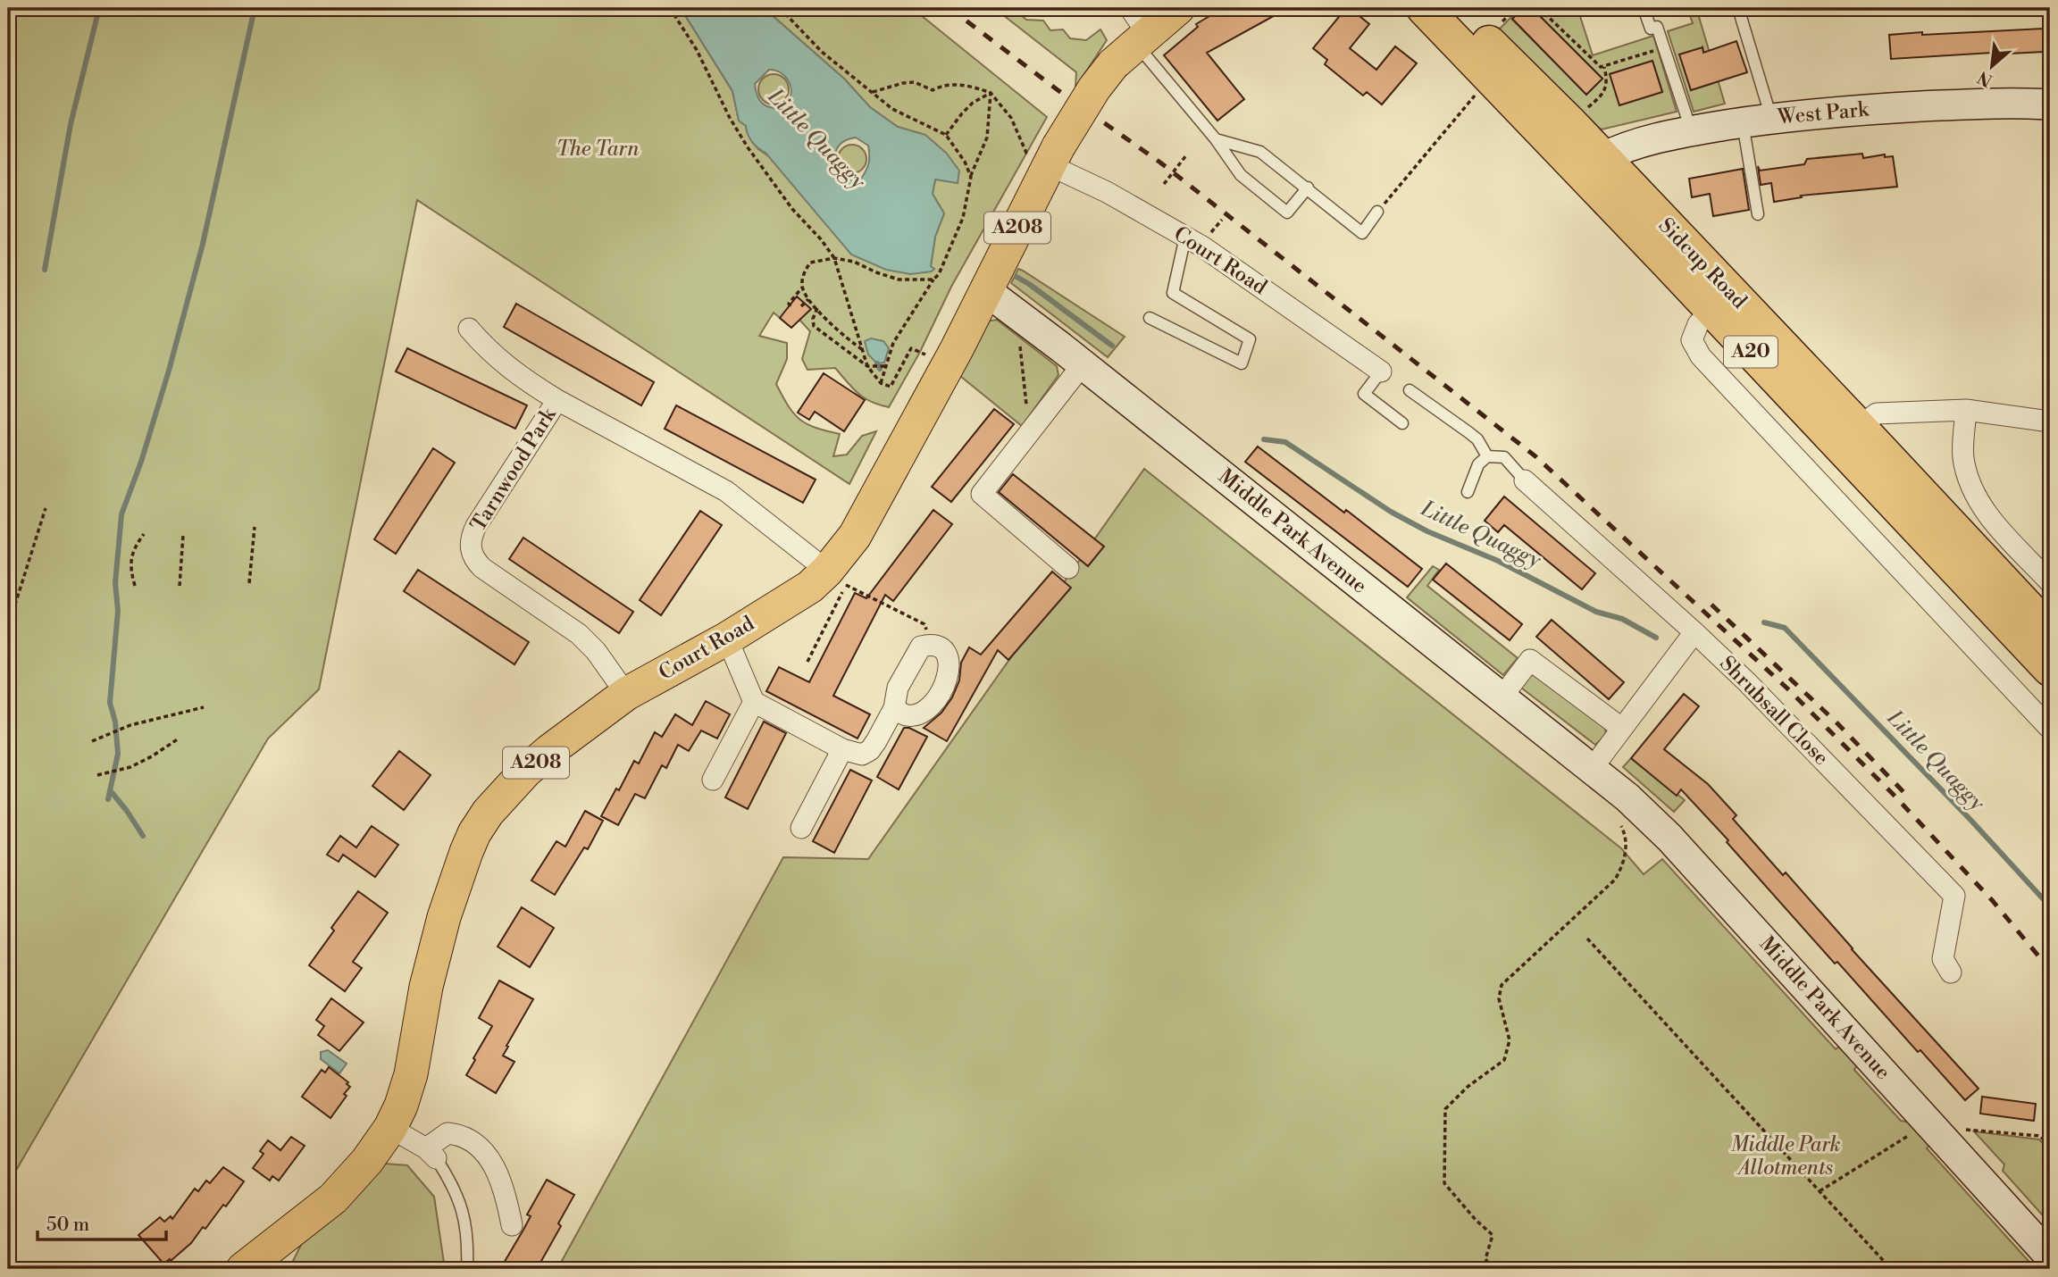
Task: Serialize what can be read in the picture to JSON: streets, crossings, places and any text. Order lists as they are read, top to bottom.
{
  "streets": {
    "highway": ["Sidcup Road", "A20"],
    "main road": ["A208", "Court Road"],
    "street": [
      "West Park",
      "Tarnwood Park",
      "Middle Park Avenue",
      "Shrubsall Close"
    ]
  },
  "crossings": [
    ["West Park", "Sidcup Road"],
    ["Court Road", "Tarnwood Park"],
    ["Court Road", "Middle Park Avenue"]
  ],
  "water": ["Little Quaggy"],
  "parks": ["The Tarn", "Middle Park Allotments"],
  "scale_bar": "50 m",
  "north": "bottom left"
}
